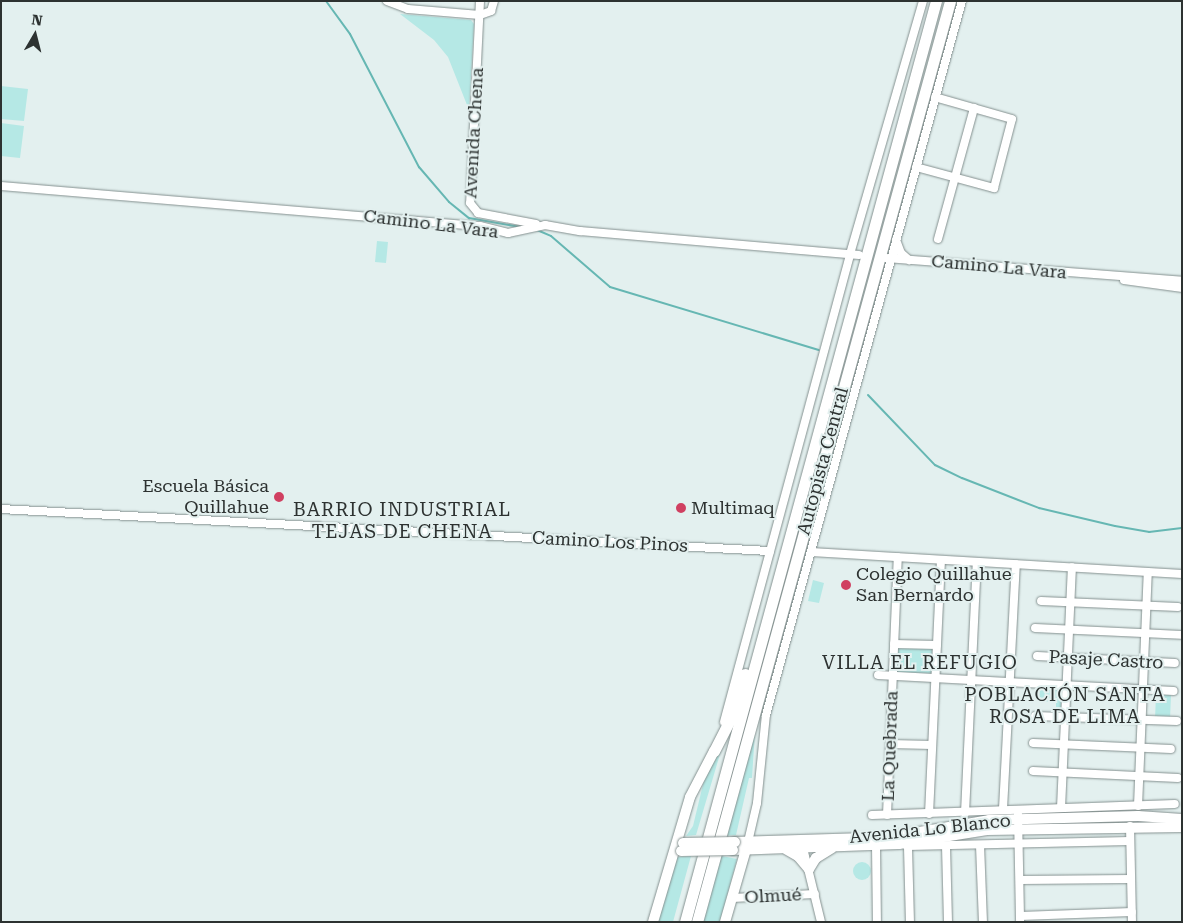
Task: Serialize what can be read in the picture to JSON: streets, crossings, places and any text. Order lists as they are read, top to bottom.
{
  "streets": {
    "highway": ["Autopista Central"],
    "main road": ["Avenida Lo Blanco"],
    "street": [
      "Avenida Chena",
      "Camino La Vara",
      "Camino Los Pinos",
      "Pasaje Castro",
      "La Quebrada",
      "Olmué"
    ]
  },
  "crossings": [
    ["Avenida Chena", "Camino La Vara"],
    ["La Quebrada", "Avenida Lo Blanco"]
  ],
  "districts": ["BARRIO INDUSTRIAL TEJAS DE CHENA", "VILLA EL REFUGIO", "POBLACIÓN SANTA ROSA DE LIMA"],
  "places": ["Escuela Básica Quillahue", "Multimaq", "Colegio Quillahue San Bernardo"],
  "north": "top"
}
